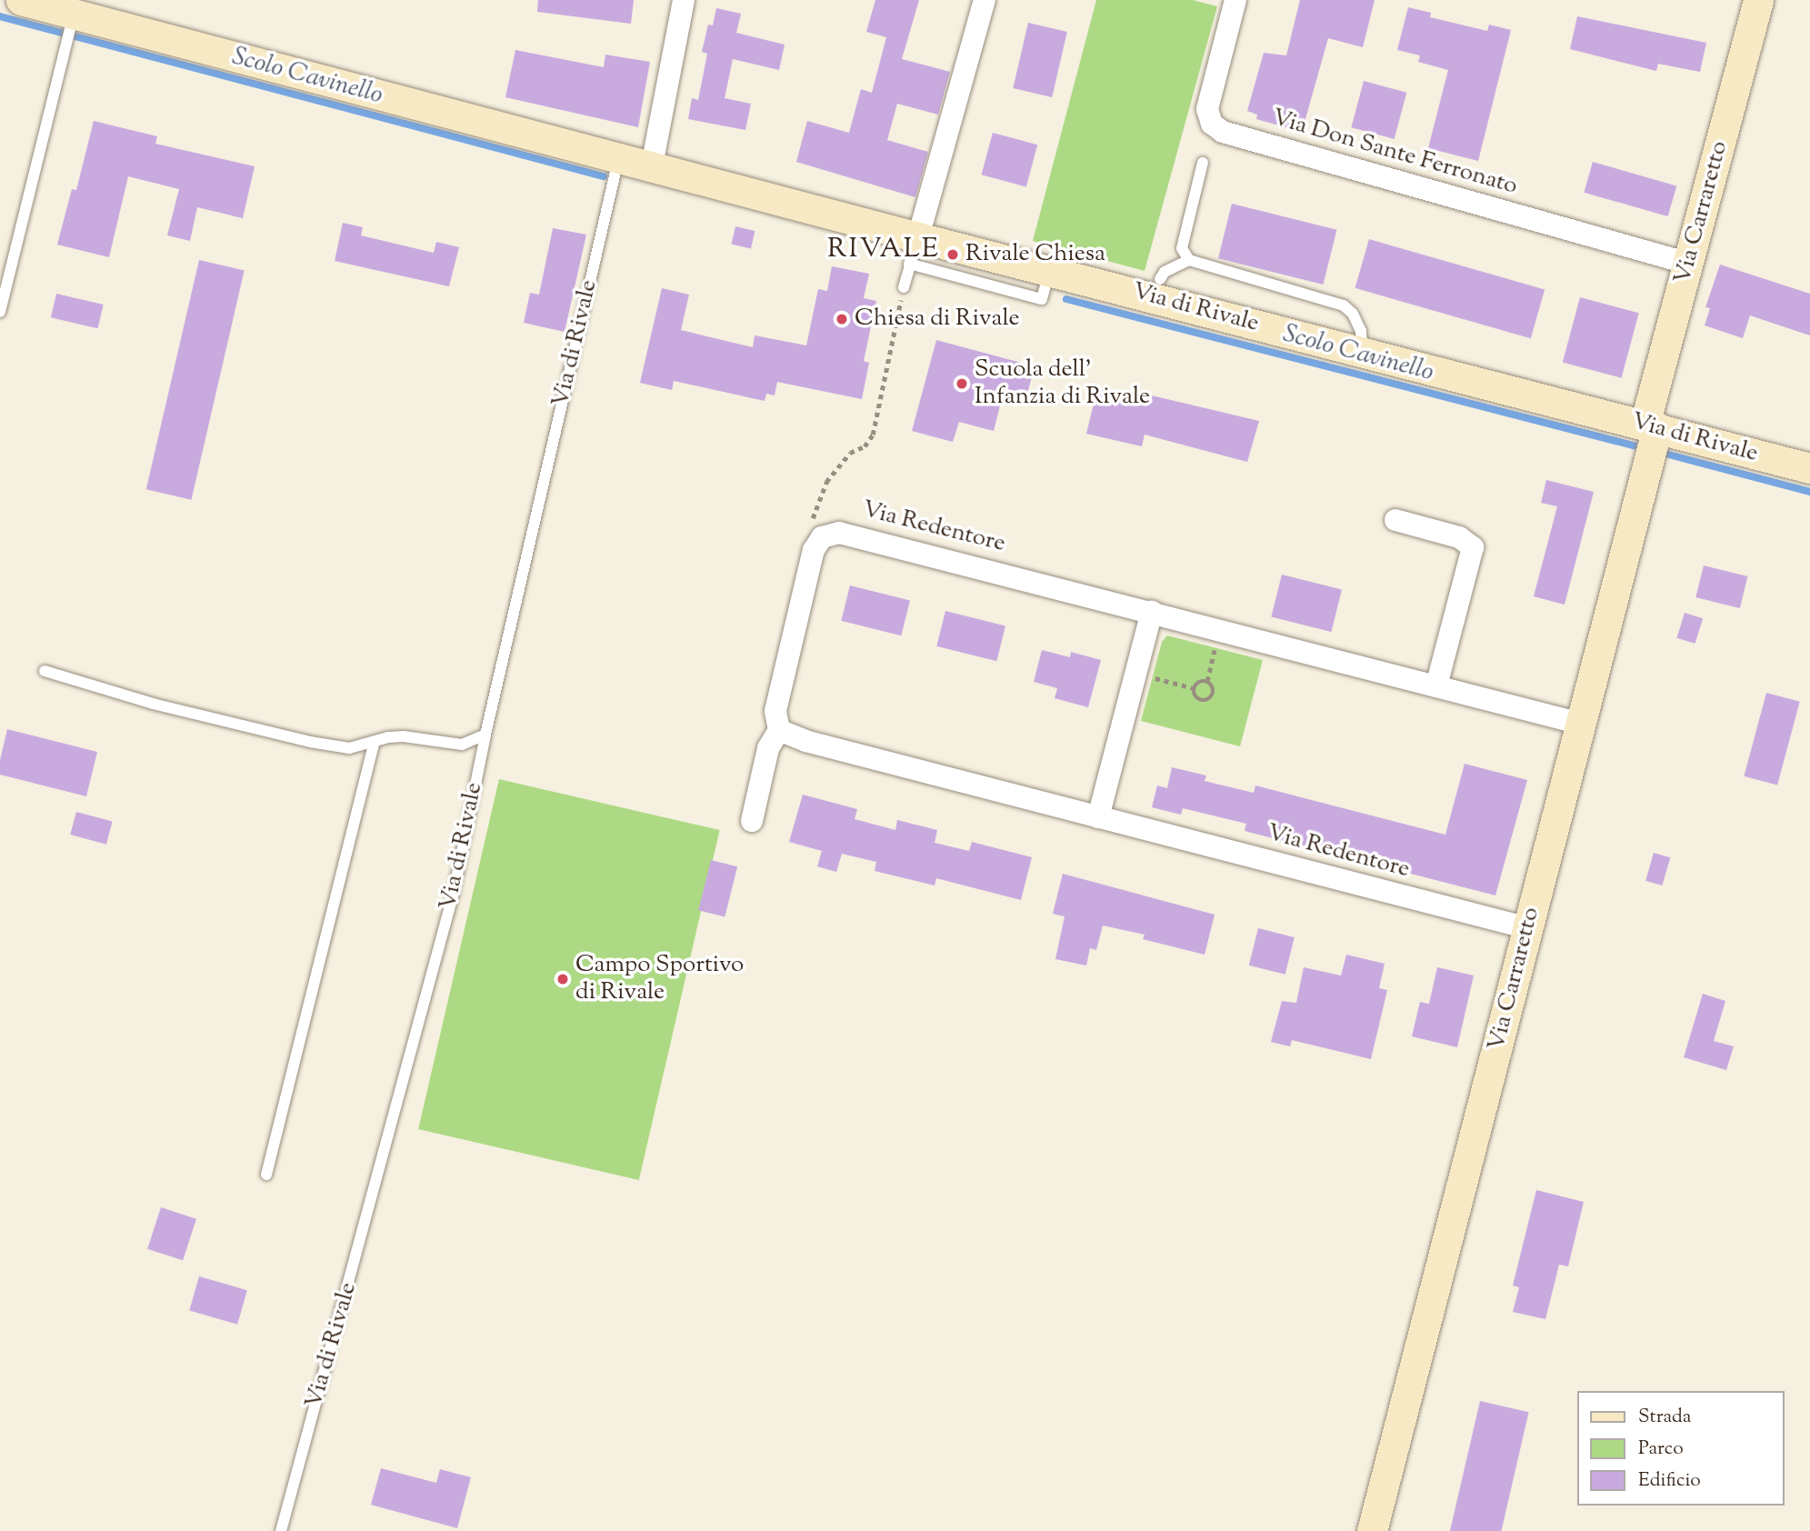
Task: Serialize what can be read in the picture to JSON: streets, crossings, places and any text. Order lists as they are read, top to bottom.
{
  "streets": {
    "street": [
      "Via Don Sante Ferronato",
      "Via Carraretto",
      "Via di Rivale",
      "Via Redentore"
    ]
  },
  "crossings": [
    ["Via Don Sante Ferronato", "Via Carraretto"],
    ["Via Carraretto", "Via di Rivale"],
    ["Via Carraretto", "Via Redentore"]
  ],
  "districts": ["RIVALE"],
  "water": ["Scolo Cavinello"],
  "places": [
    "Rivale Chiesa",
    "Chiesa di Rivale",
    "Scuola dell' Infanzia di Rivale",
    "Campo Sportivo di Rivale"
  ],
  "legend": ["Strada", "Parco", "Edificio"]
}
